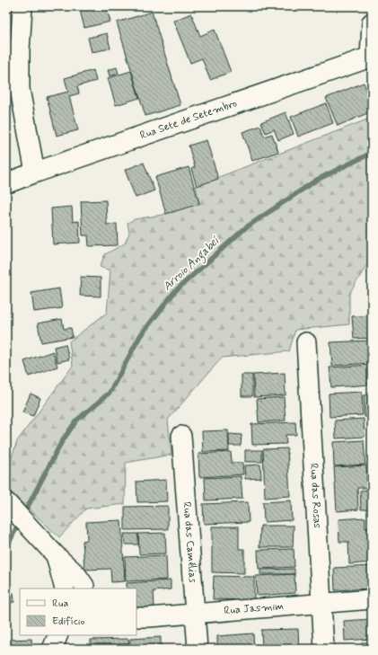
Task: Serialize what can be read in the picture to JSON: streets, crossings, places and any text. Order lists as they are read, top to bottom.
{
  "streets": {
    "main road": ["Rua Sete de Setembro"],
    "street": ["Rua das Rosas", "Rua das Camélias", "Rua Jasmim"]
  },
  "crossings": [
    ["Rua das Rosas", "Rua Jasmim"],
    ["Rua das Camélias", "Rua Jasmim"]
  ],
  "water": ["Arroio Angabeí"],
  "legend": ["Rua", "Edifício"]
}
